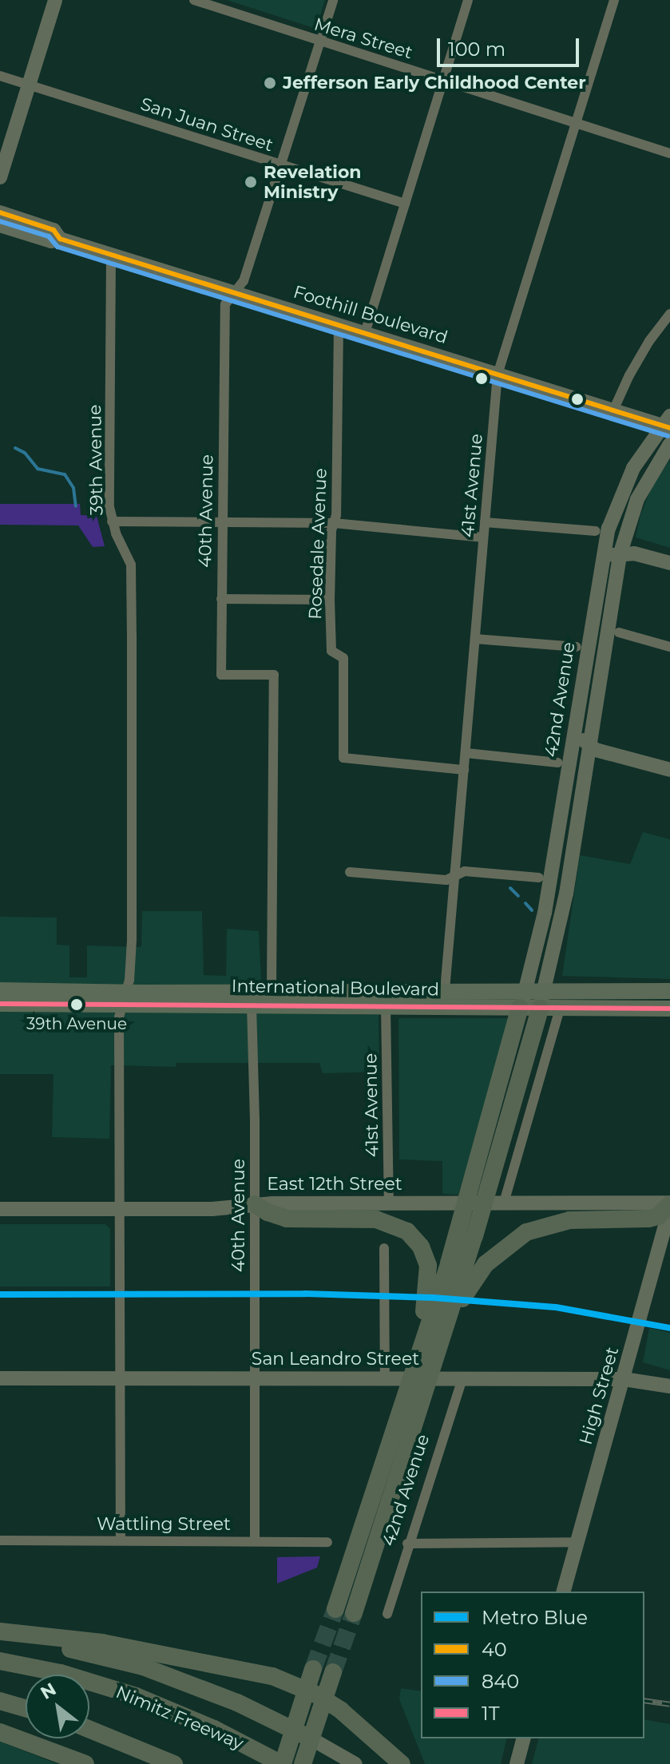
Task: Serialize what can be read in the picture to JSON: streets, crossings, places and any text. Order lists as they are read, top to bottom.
{
  "streets": {
    "highway": ["Nimitz Freeway"],
    "main road": [
      "Foothill Boulevard",
      "42nd Avenue",
      "International Boulevard",
      "East 12th Street",
      "San Leandro Street",
      "High Street"
    ],
    "street": [
      "Mera Street",
      "San Juan Street",
      "39th Avenue",
      "41st Avenue",
      "40th Avenue",
      "Rosedale Avenue",
      "Wattling Street"
    ]
  },
  "crossings": [
    ["Mera Street", "41st Avenue"],
    ["Mera Street", "40th Avenue"],
    ["San Juan Street", "40th Avenue"],
    ["Foothill Boulevard", "39th Avenue"],
    ["Foothill Boulevard", "41st Avenue"],
    ["Foothill Boulevard", "40th Avenue"],
    ["Foothill Boulevard", "Rosedale Avenue"],
    ["Foothill Boulevard", "42nd Avenue"],
    ["39th Avenue", "International Boulevard"],
    ["39th Avenue", "East 12th Street"],
    ["39th Avenue", "San Leandro Street"],
    ["39th Avenue", "Wattling Street"],
    ["41st Avenue", "Rosedale Avenue"],
    ["41st Avenue", "International Boulevard"],
    ["41st Avenue", "East 12th Street"],
    ["40th Avenue", "International Boulevard"],
    ["40th Avenue", "East 12th Street"],
    ["40th Avenue", "San Leandro Street"],
    ["40th Avenue", "Wattling Street"],
    ["42nd Avenue", "International Boulevard"],
    ["42nd Avenue", "San Leandro Street"],
    ["East 12th Street", "High Street"],
    ["San Leandro Street", "High Street"]
  ],
  "places": ["Jefferson Early Childhood Center", "Revelation Ministry", "39th Avenue"],
  "lines": [
    "transit line 40",
    "transit line 840",
    "transit line 1T",
    "metro line Blue"
  ],
  "legend": [
    "Metro Blue",
    "40",
    "840",
    "1T"
  ],
  "scale_bar": "100 m",
  "north": "top left"
}
